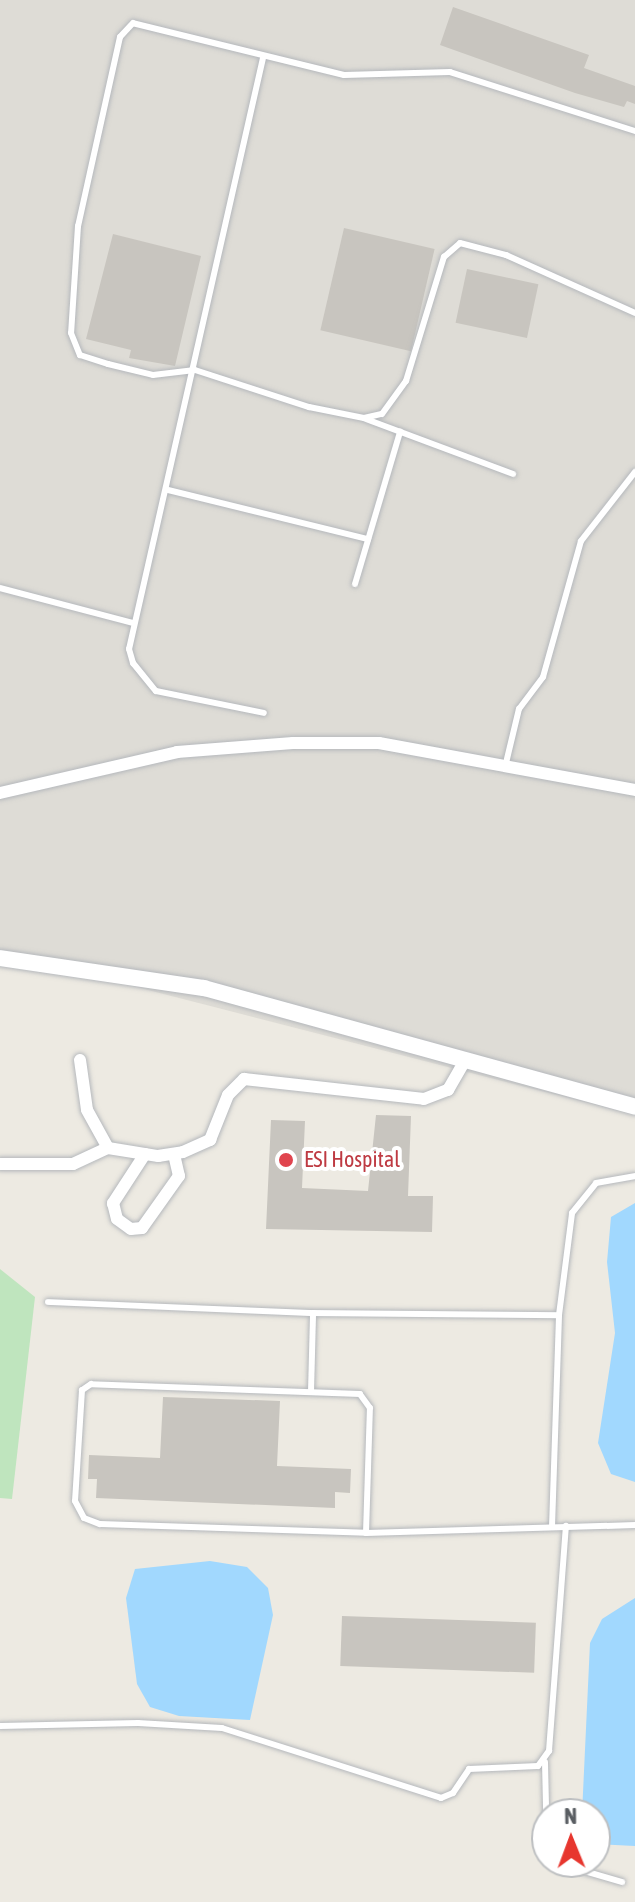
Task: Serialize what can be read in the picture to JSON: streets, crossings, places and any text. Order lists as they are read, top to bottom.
{
  "places": ["ESI Hospital"],
  "north": "top"
}
